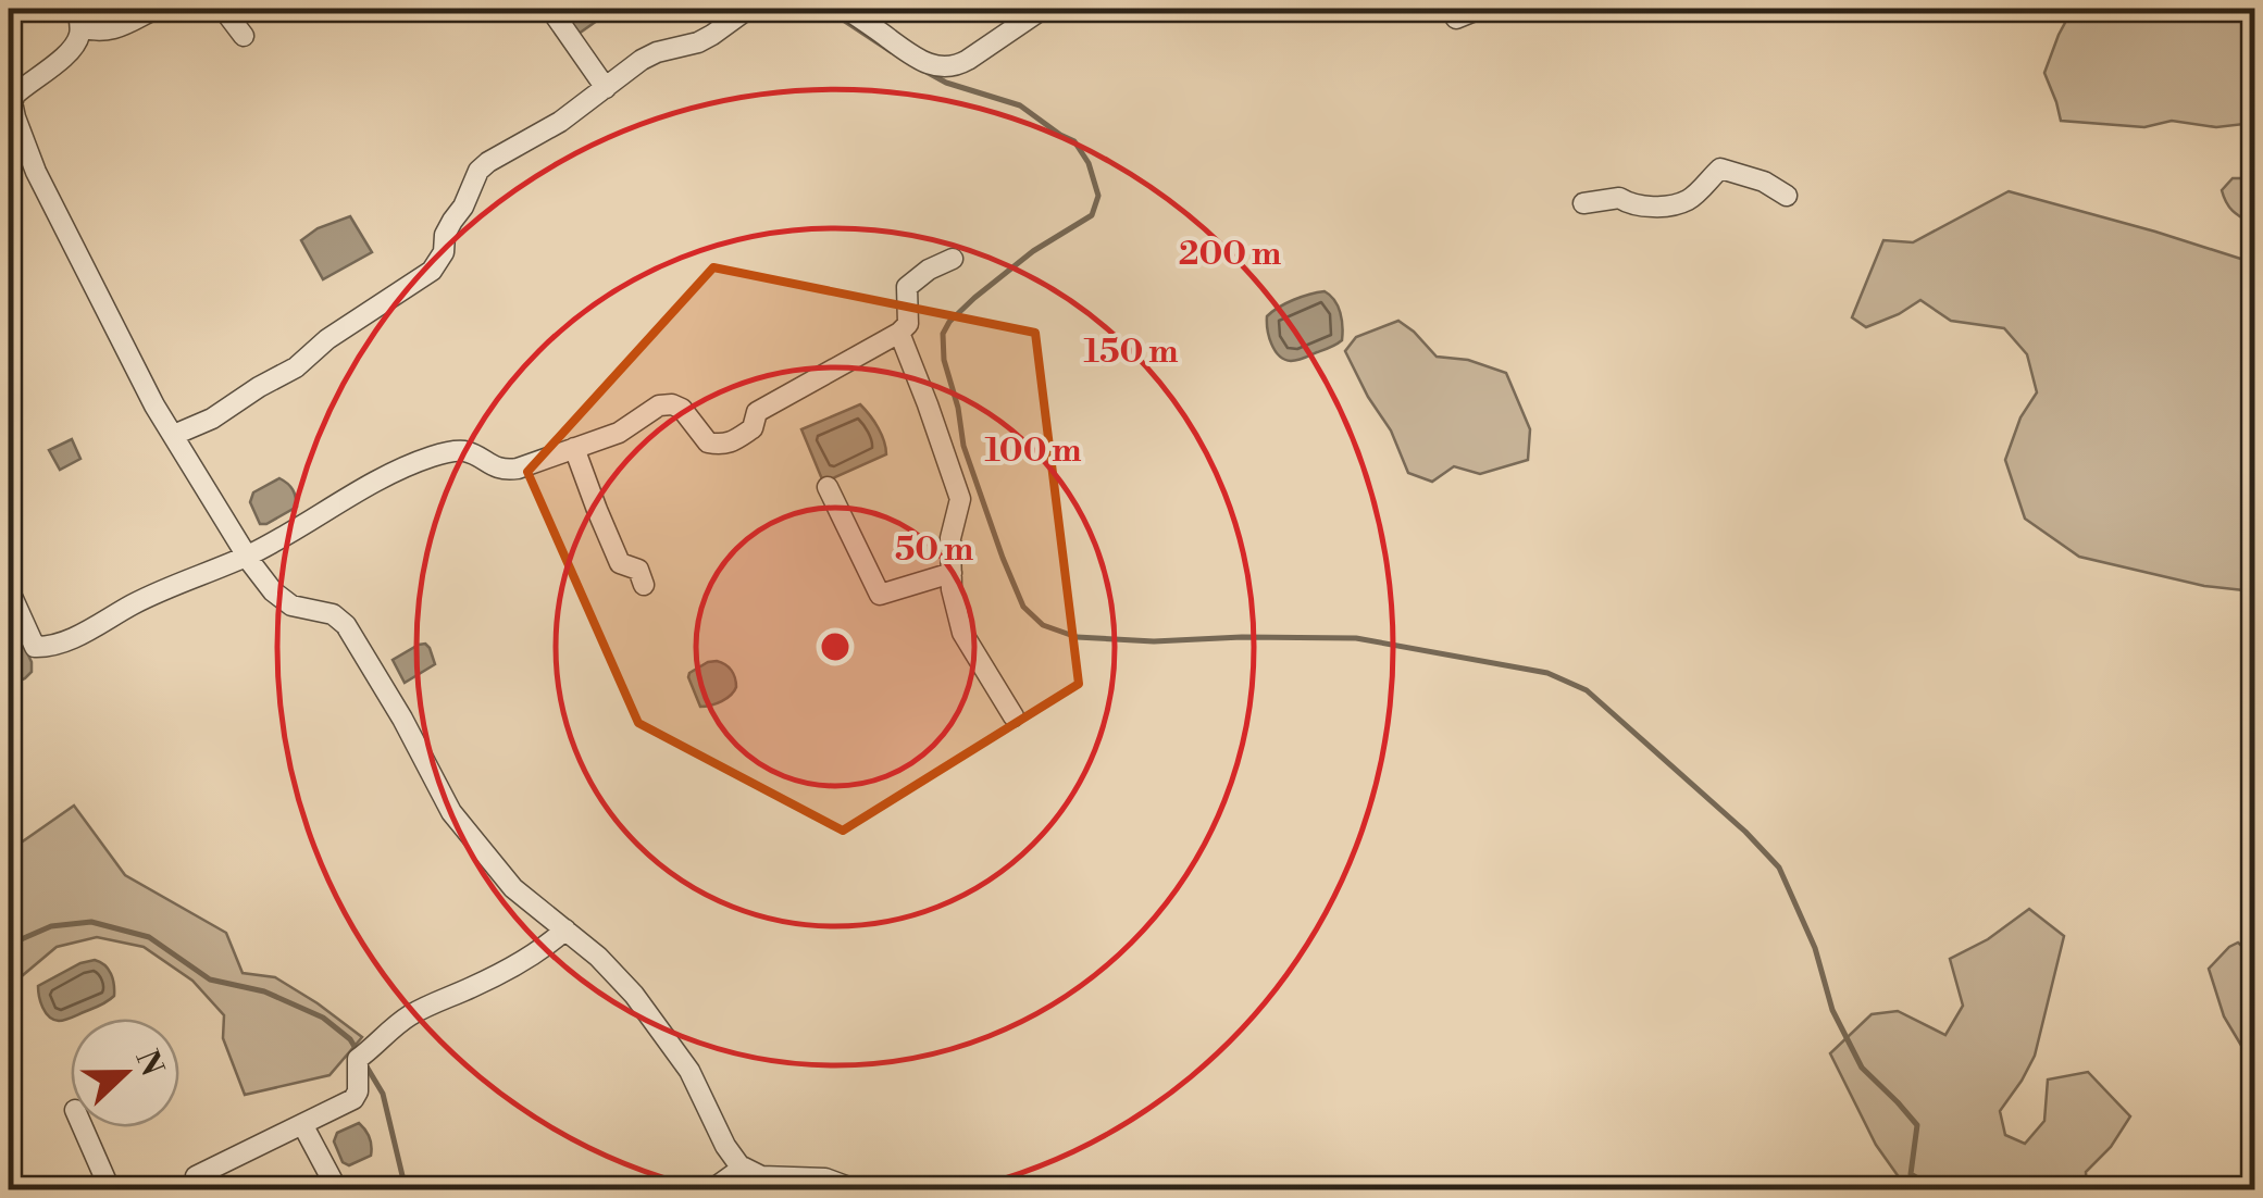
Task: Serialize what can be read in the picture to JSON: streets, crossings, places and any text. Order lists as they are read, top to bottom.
{
  "north": "right",
  "rings": [
    "200 m",
    "150 m",
    "100 m",
    "50 m"
  ]
}
